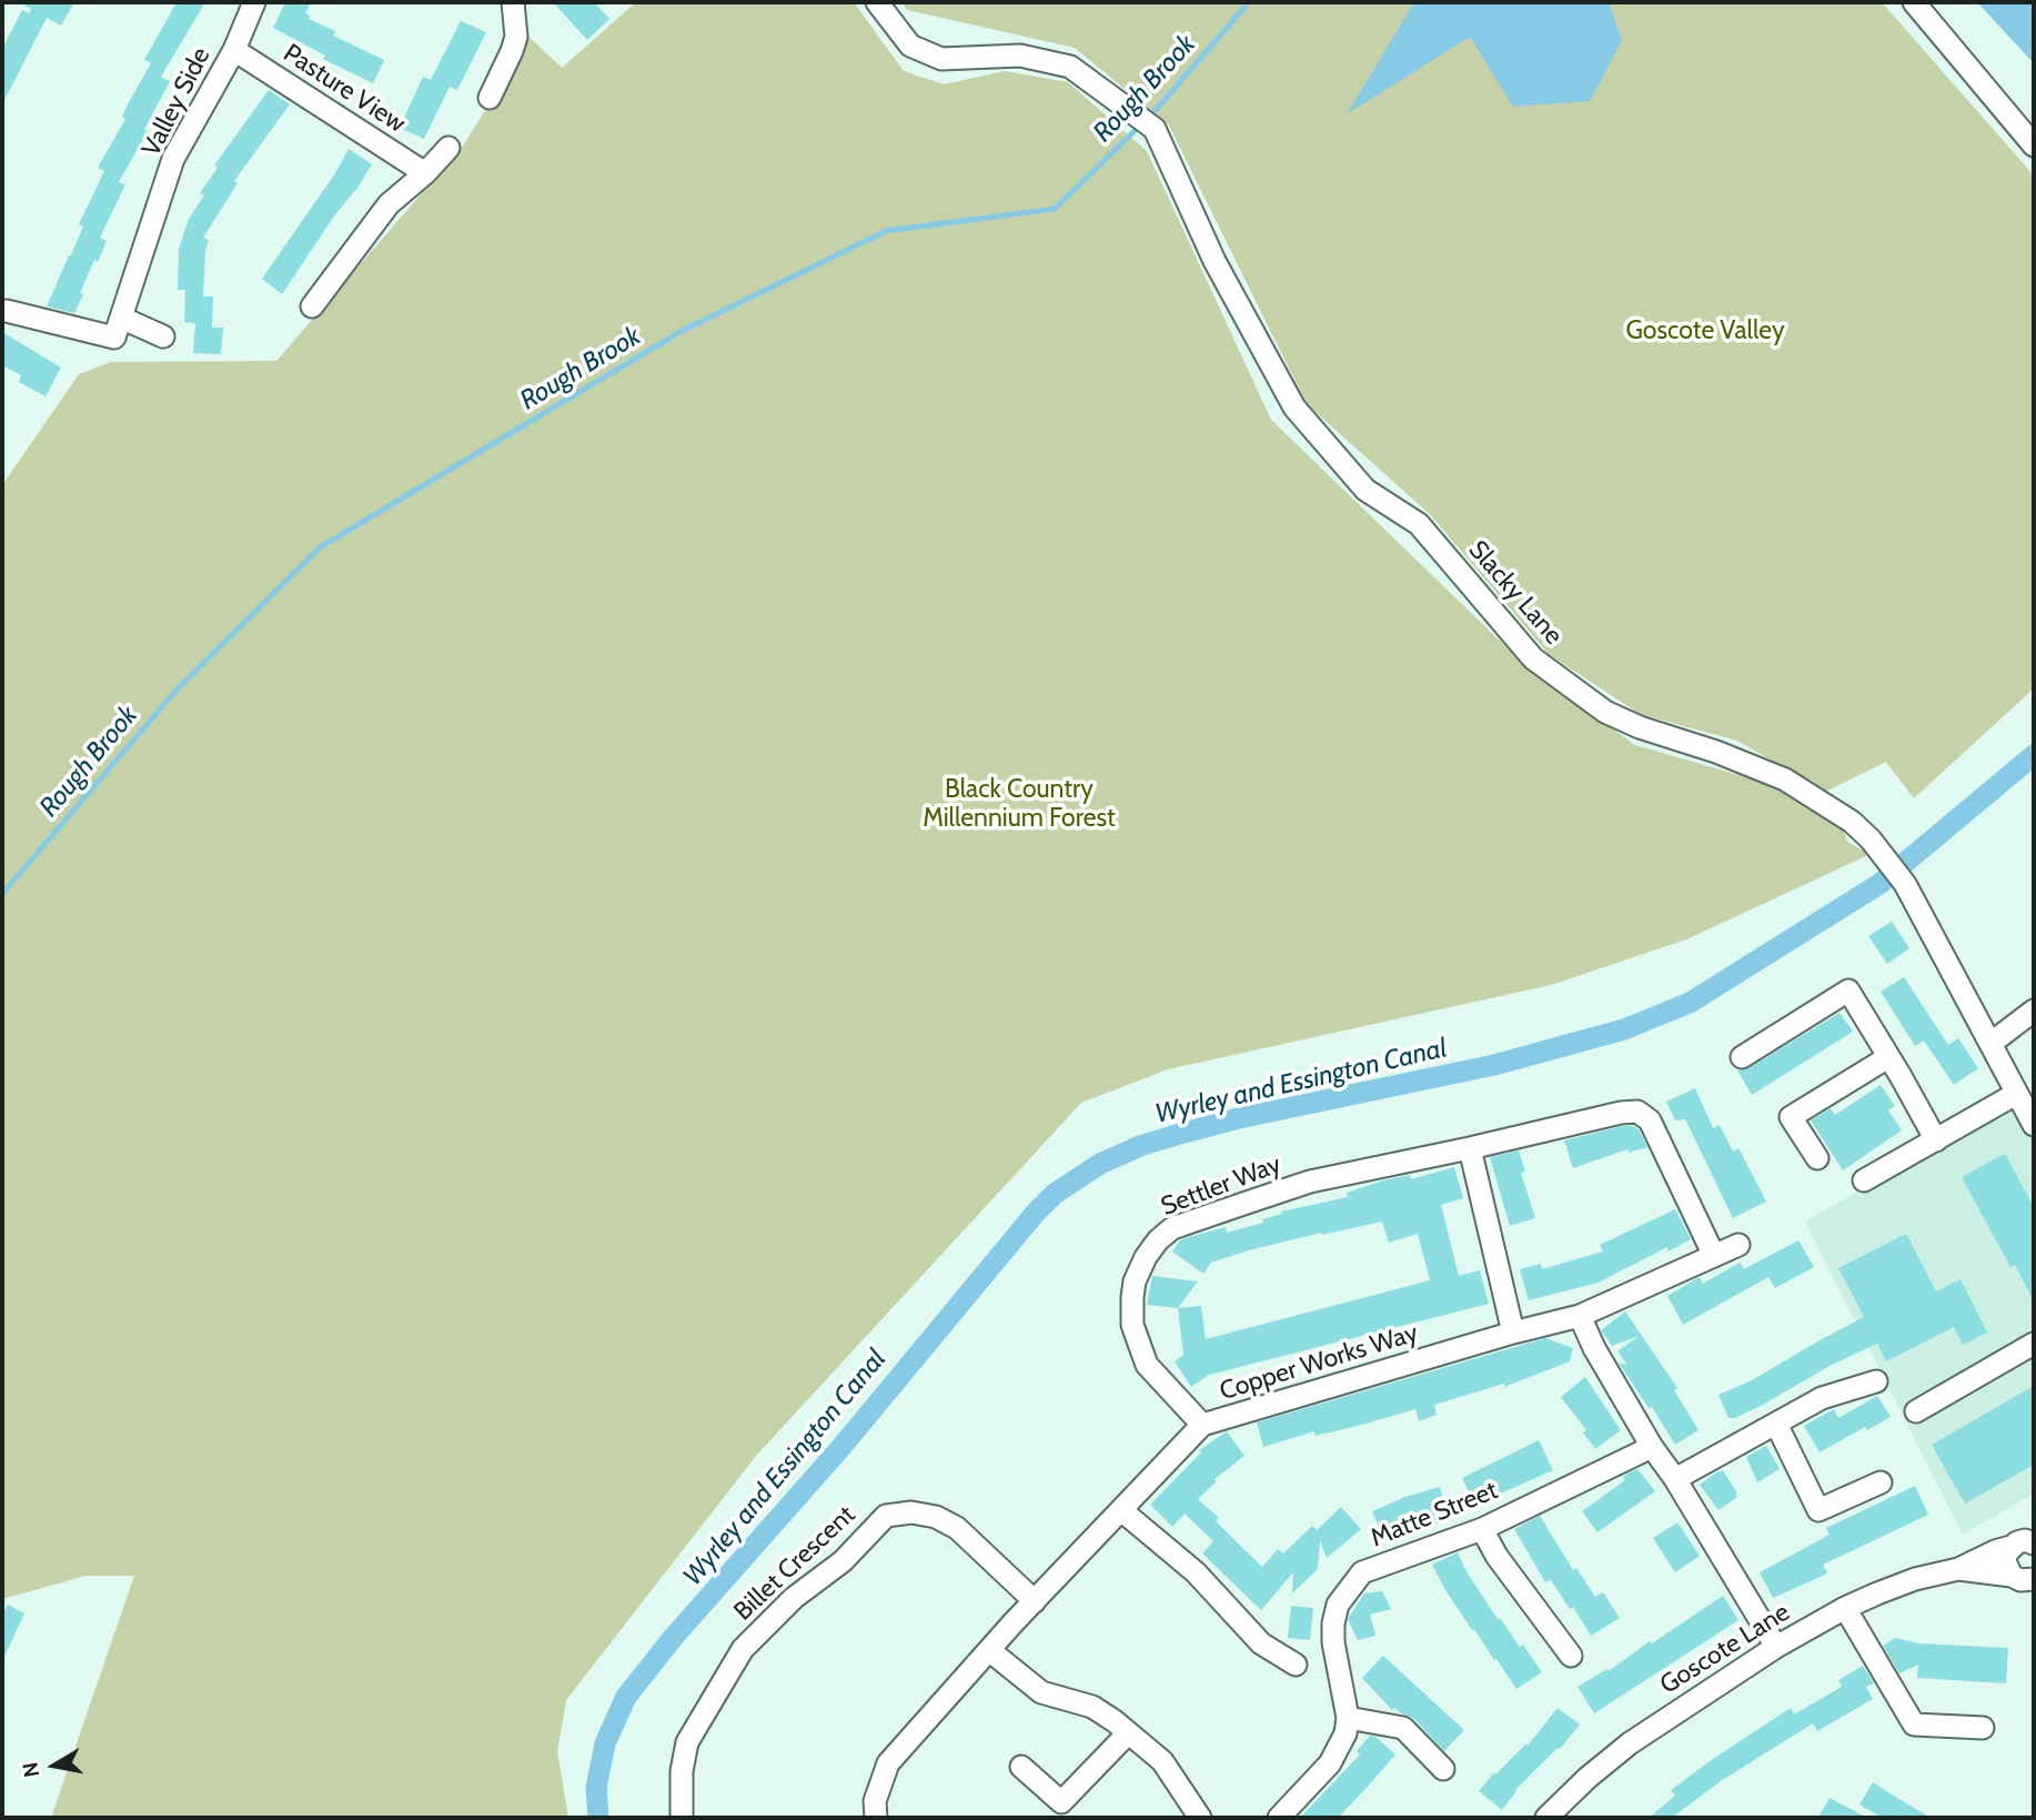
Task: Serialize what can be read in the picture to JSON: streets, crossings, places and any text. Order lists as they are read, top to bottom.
{
  "streets": {
    "street": [
      "Pasture View",
      "Valley Side",
      "Slacky Lane",
      "Settler Way",
      "Copper Works Way",
      "Matte Street",
      "Billet Crescent",
      "Goscote Lane"
    ]
  },
  "crossings": [
    ["Pasture View", "Valley Side"],
    ["Settler Way", "Copper Works Way"],
    ["Copper Works Way", "Billet Crescent"]
  ],
  "water": ["Rough Brook", "Wyrley and Essington Canal"],
  "parks": ["Goscote Valley", "Black Country Millennium Forest"],
  "north": "left"
}
